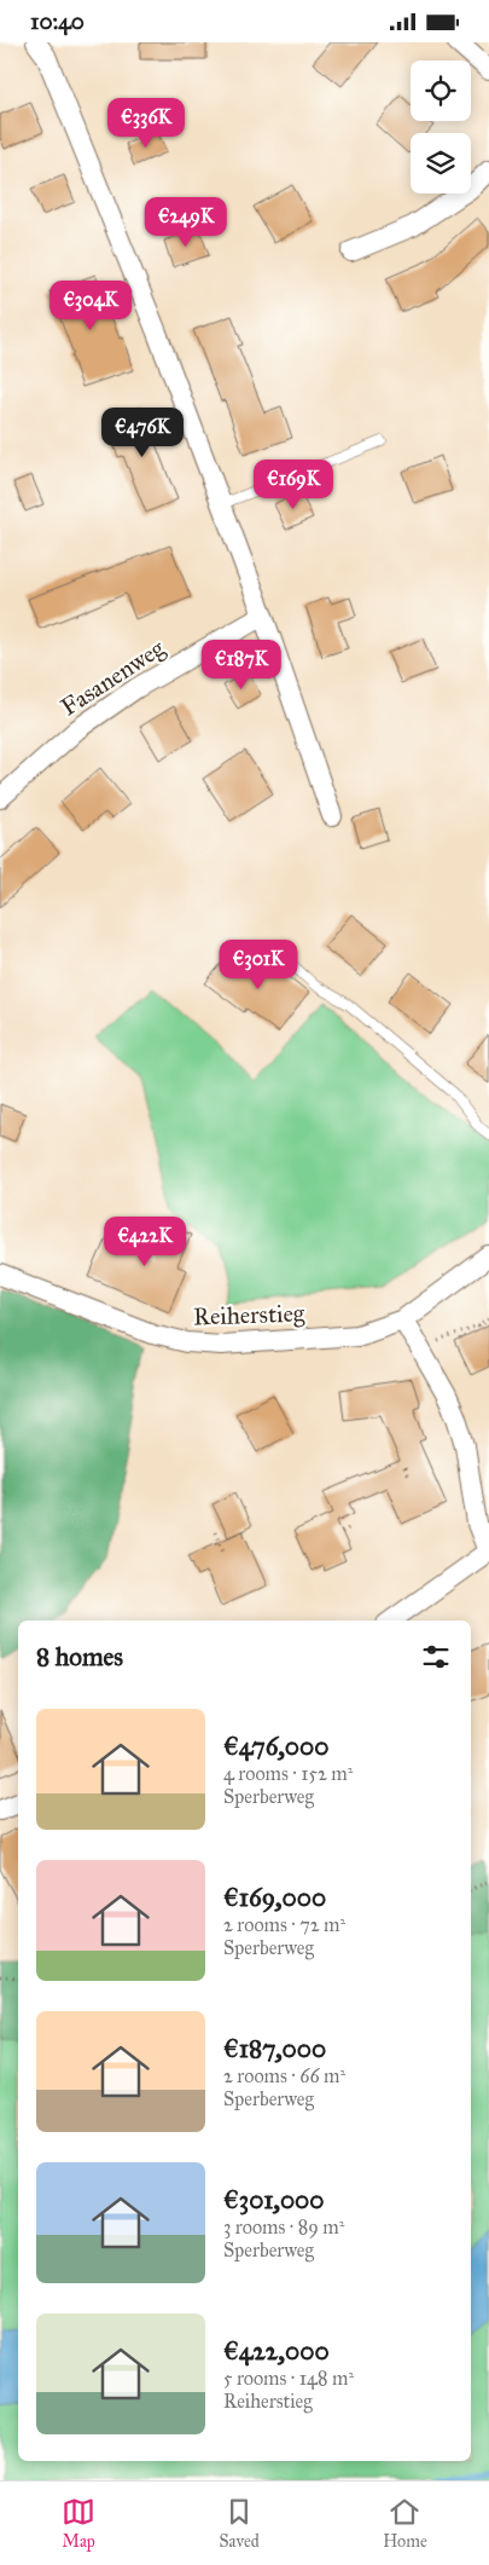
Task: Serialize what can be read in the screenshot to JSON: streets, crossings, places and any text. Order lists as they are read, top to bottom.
{
  "streets": {
    "street": ["Fasanenweg", "Reiherstieg"]
  },
  "page": {
    "status": "10:40",
    "price": [
      "€336K",
      "€249K",
      "€304K",
      "€476K",
      "€169K",
      "€187K",
      "€301K",
      "€422K"
    ],
    "heading": "8 homes",
    "list": [
      {
        "name": "€476,000",
        "note": "4 rooms · 152 m² · Sperberweg"
      },
      {
        "name": "€169,000",
        "note": "2 rooms · 72 m² · Sperberweg"
      },
      {
        "name": "€187,000",
        "note": "2 rooms · 66 m² · Sperberweg"
      },
      {
        "name": "€301,000",
        "note": "3 rooms · 89 m² · Sperberweg"
      },
      {
        "name": "€422,000",
        "note": "5 rooms · 148 m² · Reiherstieg"
      }
    ],
    "tabs": ["Map", "Saved", "Home"]
  }
}
